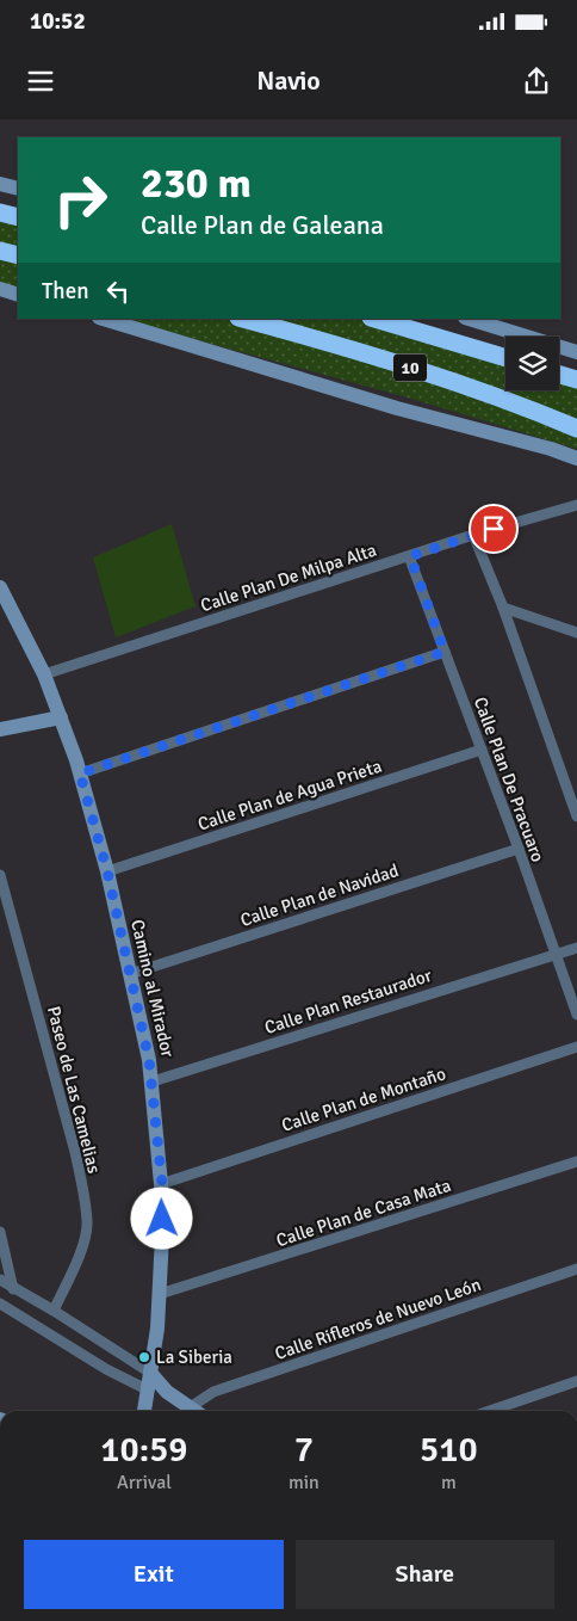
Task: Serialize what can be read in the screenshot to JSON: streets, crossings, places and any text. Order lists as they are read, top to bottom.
{
  "streets": {
    "highway": ["10"],
    "main road": ["Camino al Mirador"],
    "street": [
      "Calle Plan De Milpa Alta",
      "Calle Plan De Pracuaro",
      "Calle Plan de Agua Prieta",
      "Calle Plan de Navidad",
      "Calle Plan Restaurador",
      "Paseo de Las Camelias",
      "Calle Plan de Montaño",
      "Calle Plan de Casa Mata",
      "Calle Rifleros de Nuevo León"
    ]
  },
  "crossings": [
    ["Calle Plan De Milpa Alta", "Calle Plan De Pracuaro"],
    ["Calle Plan De Milpa Alta", "Camino al Mirador"],
    ["Calle Plan De Pracuaro", "Calle Plan de Agua Prieta"],
    ["Calle Plan De Pracuaro", "Calle Plan de Navidad"],
    ["Calle Plan De Pracuaro", "Calle Plan Restaurador"],
    ["Calle Plan de Agua Prieta", "Camino al Mirador"],
    ["Calle Plan de Navidad", "Camino al Mirador"],
    ["Camino al Mirador", "Calle Plan Restaurador"],
    ["Camino al Mirador", "Calle Plan de Montaño"],
    ["Camino al Mirador", "Calle Plan de Casa Mata"]
  ],
  "places": ["La Siberia"],
  "page": {
    "status": "10:52",
    "header": "Navio",
    "turn": ["230 m", "Calle Plan de Galeana"],
    "then": "Then",
    "eta": [
      "10:59",
      "Arrival",
      "7",
      "min",
      "510",
      "m"
    ],
    "buttons": ["Exit", "Share"]
  }
}
